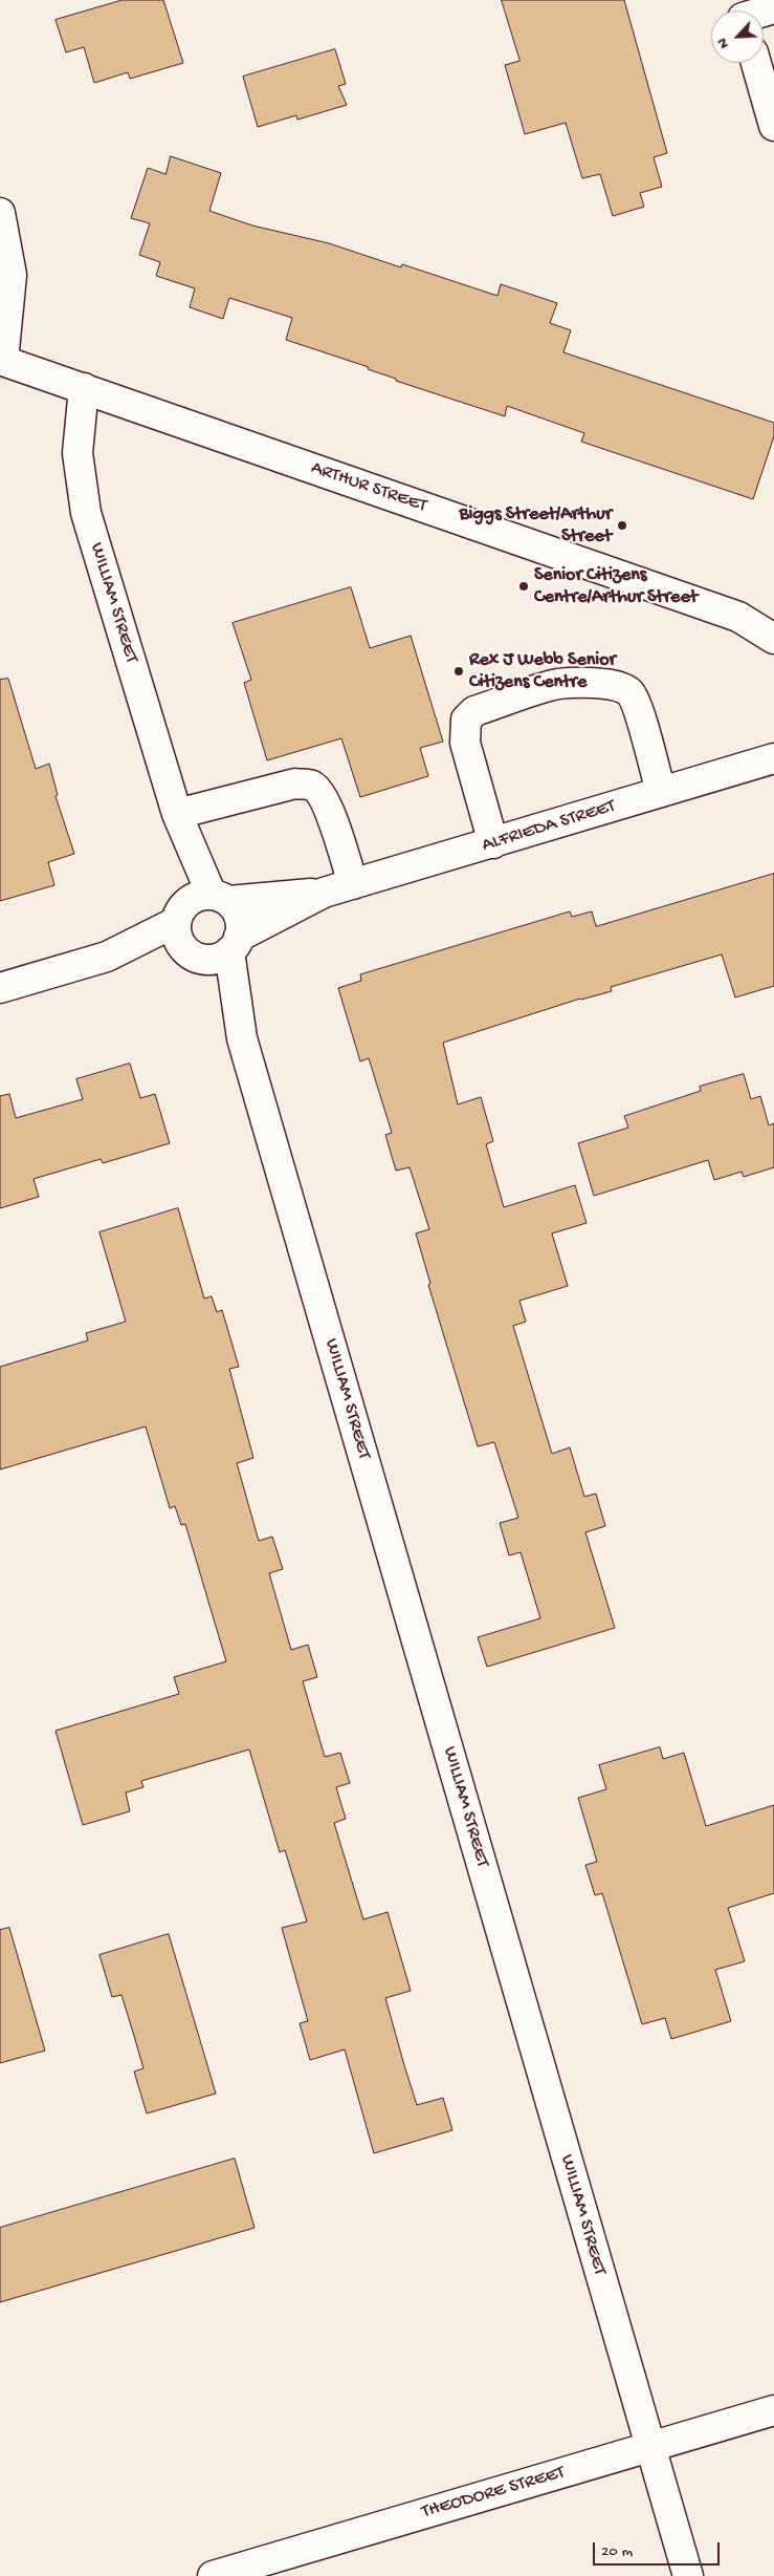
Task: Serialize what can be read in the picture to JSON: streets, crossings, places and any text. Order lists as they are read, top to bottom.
{
  "streets": {
    "street": [
      "ARTHUR STREET",
      "WILLIAM STREET",
      "ALFRIEDA STREET",
      "THEODORE STREET"
    ]
  },
  "crossings": [
    ["ARTHUR STREET", "WILLIAM STREET"],
    ["WILLIAM STREET", "ALFRIEDA STREET"],
    ["WILLIAM STREET", "THEODORE STREET"]
  ],
  "places": ["Biggs Street/Arthur Street", "Senior Citizens Centre/Arthur Street", "Rex J Webb Senior Citizens Centre"],
  "scale_bar": "20 m",
  "north": "bottom left"
}
